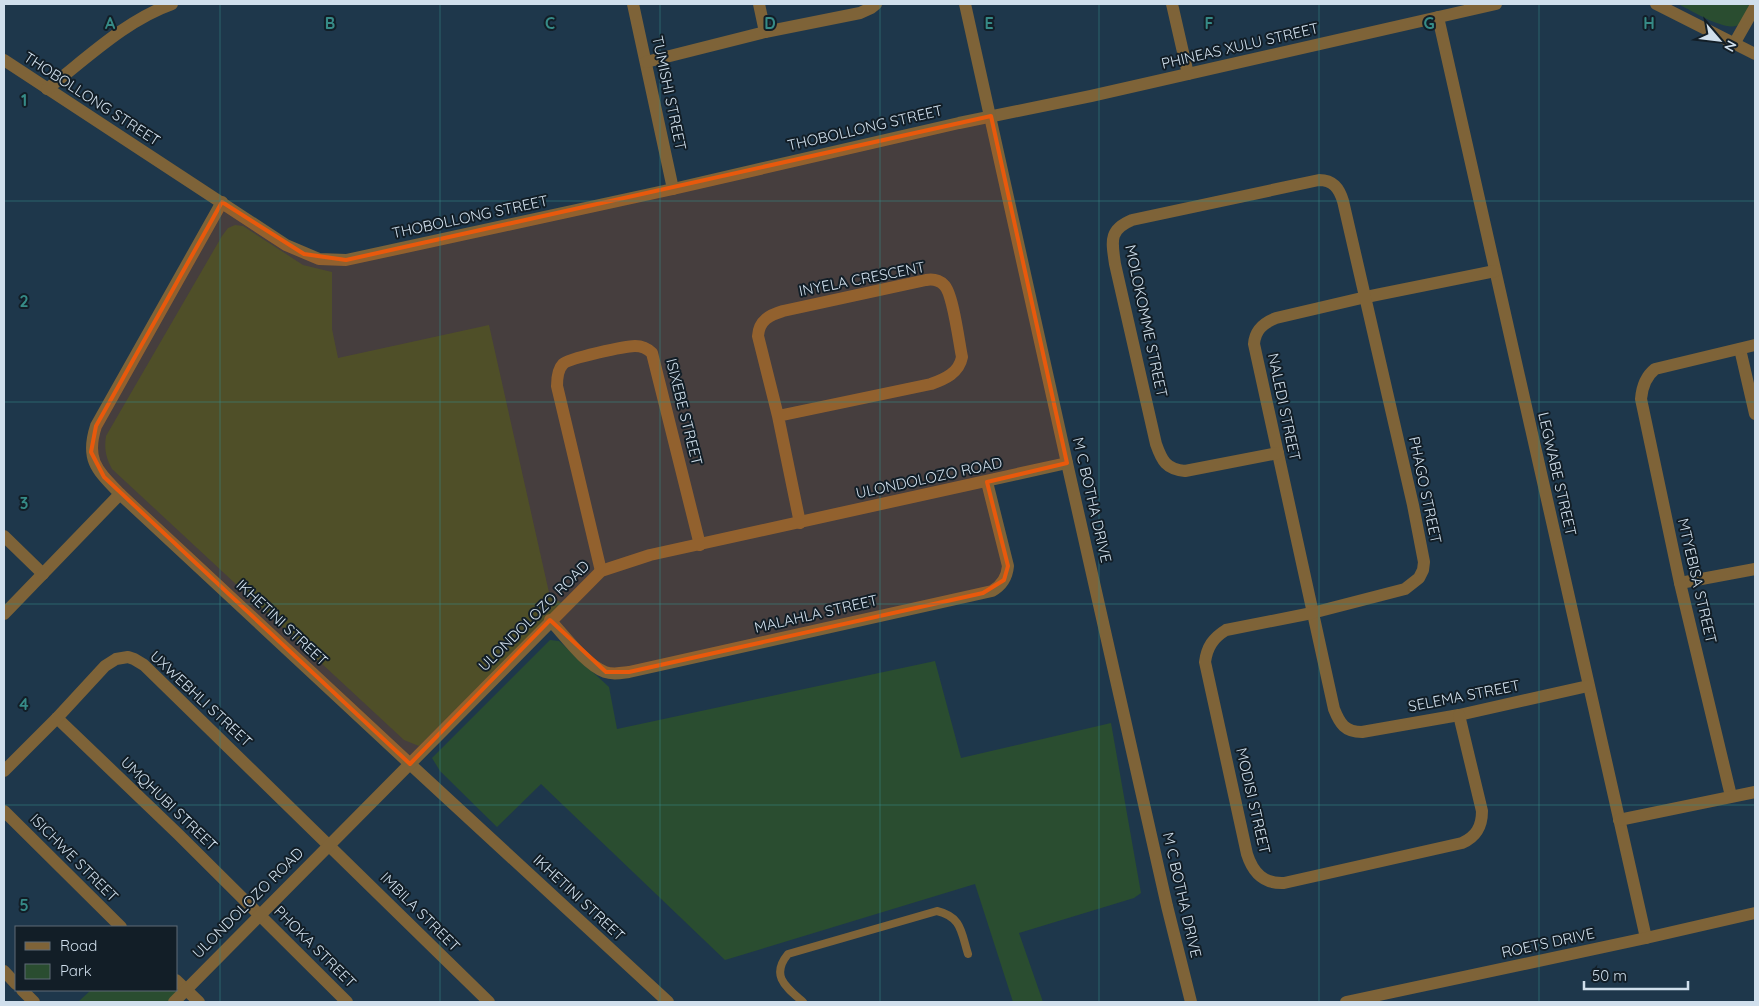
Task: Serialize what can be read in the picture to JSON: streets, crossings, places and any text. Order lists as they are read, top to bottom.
{
  "streets": {
    "street": [
      "PHINEAS XULU STREET",
      "TUMISHI STREET",
      "THOBOLLONG STREET",
      "INYELA CRESCENT",
      "MOLOKOMME STREET",
      "NALEDI STREET",
      "ISIXEBE STREET",
      "LEGWABE STREET",
      "ULONDOLOZO ROAD",
      "PHAGO STREET",
      "M C BOTHA DRIVE",
      "MTYEBISA STREET",
      "MALAHLA STREET",
      "IKHETINI STREET",
      "SELEMA STREET",
      "UXWEBHLI STREET",
      "MODISI STREET",
      "UMQHUBI STREET",
      "ISICHWE STREET",
      "IMBILA STREET",
      "ROETS DRIVE",
      "PHOKA STREET"
    ]
  },
  "crossings": [
    ["PHINEAS XULU STREET", "THOBOLLONG STREET"],
    ["PHINEAS XULU STREET", "LEGWABE STREET"],
    ["PHINEAS XULU STREET", "M C BOTHA DRIVE"],
    ["TUMISHI STREET", "THOBOLLONG STREET"],
    ["THOBOLLONG STREET", "M C BOTHA DRIVE"],
    ["THOBOLLONG STREET", "IKHETINI STREET"],
    ["INYELA CRESCENT", "ULONDOLOZO ROAD"],
    ["MOLOKOMME STREET", "NALEDI STREET"],
    ["MOLOKOMME STREET", "PHAGO STREET"],
    ["NALEDI STREET", "LEGWABE STREET"],
    ["NALEDI STREET", "PHAGO STREET"],
    ["NALEDI STREET", "SELEMA STREET"],
    ["NALEDI STREET", "MODISI STREET"],
    ["ISIXEBE STREET", "ULONDOLOZO ROAD"],
    ["LEGWABE STREET", "SELEMA STREET"],
    ["LEGWABE STREET", "ROETS DRIVE"],
    ["ULONDOLOZO ROAD", "M C BOTHA DRIVE"],
    ["ULONDOLOZO ROAD", "MALAHLA STREET"],
    ["ULONDOLOZO ROAD", "IKHETINI STREET"],
    ["ULONDOLOZO ROAD", "UXWEBHLI STREET"],
    ["ULONDOLOZO ROAD", "UMQHUBI STREET"],
    ["ULONDOLOZO ROAD", "IMBILA STREET"],
    ["ULONDOLOZO ROAD", "PHOKA STREET"],
    ["PHAGO STREET", "MODISI STREET"],
    ["SELEMA STREET", "MODISI STREET"],
    ["UXWEBHLI STREET", "UMQHUBI STREET"],
    ["UXWEBHLI STREET", "IMBILA STREET"],
    ["UMQHUBI STREET", "PHOKA STREET"]
  ],
  "legend": ["Road", "Park"],
  "scale_bar": "50 m",
  "north": "bottom right",
  "grid": {
    "columns": [
      "A",
      "B",
      "C",
      "D",
      "E",
      "F",
      "G",
      "H"
    ],
    "rows": [
      "1",
      "2",
      "3",
      "4",
      "5"
    ]
  }
}
